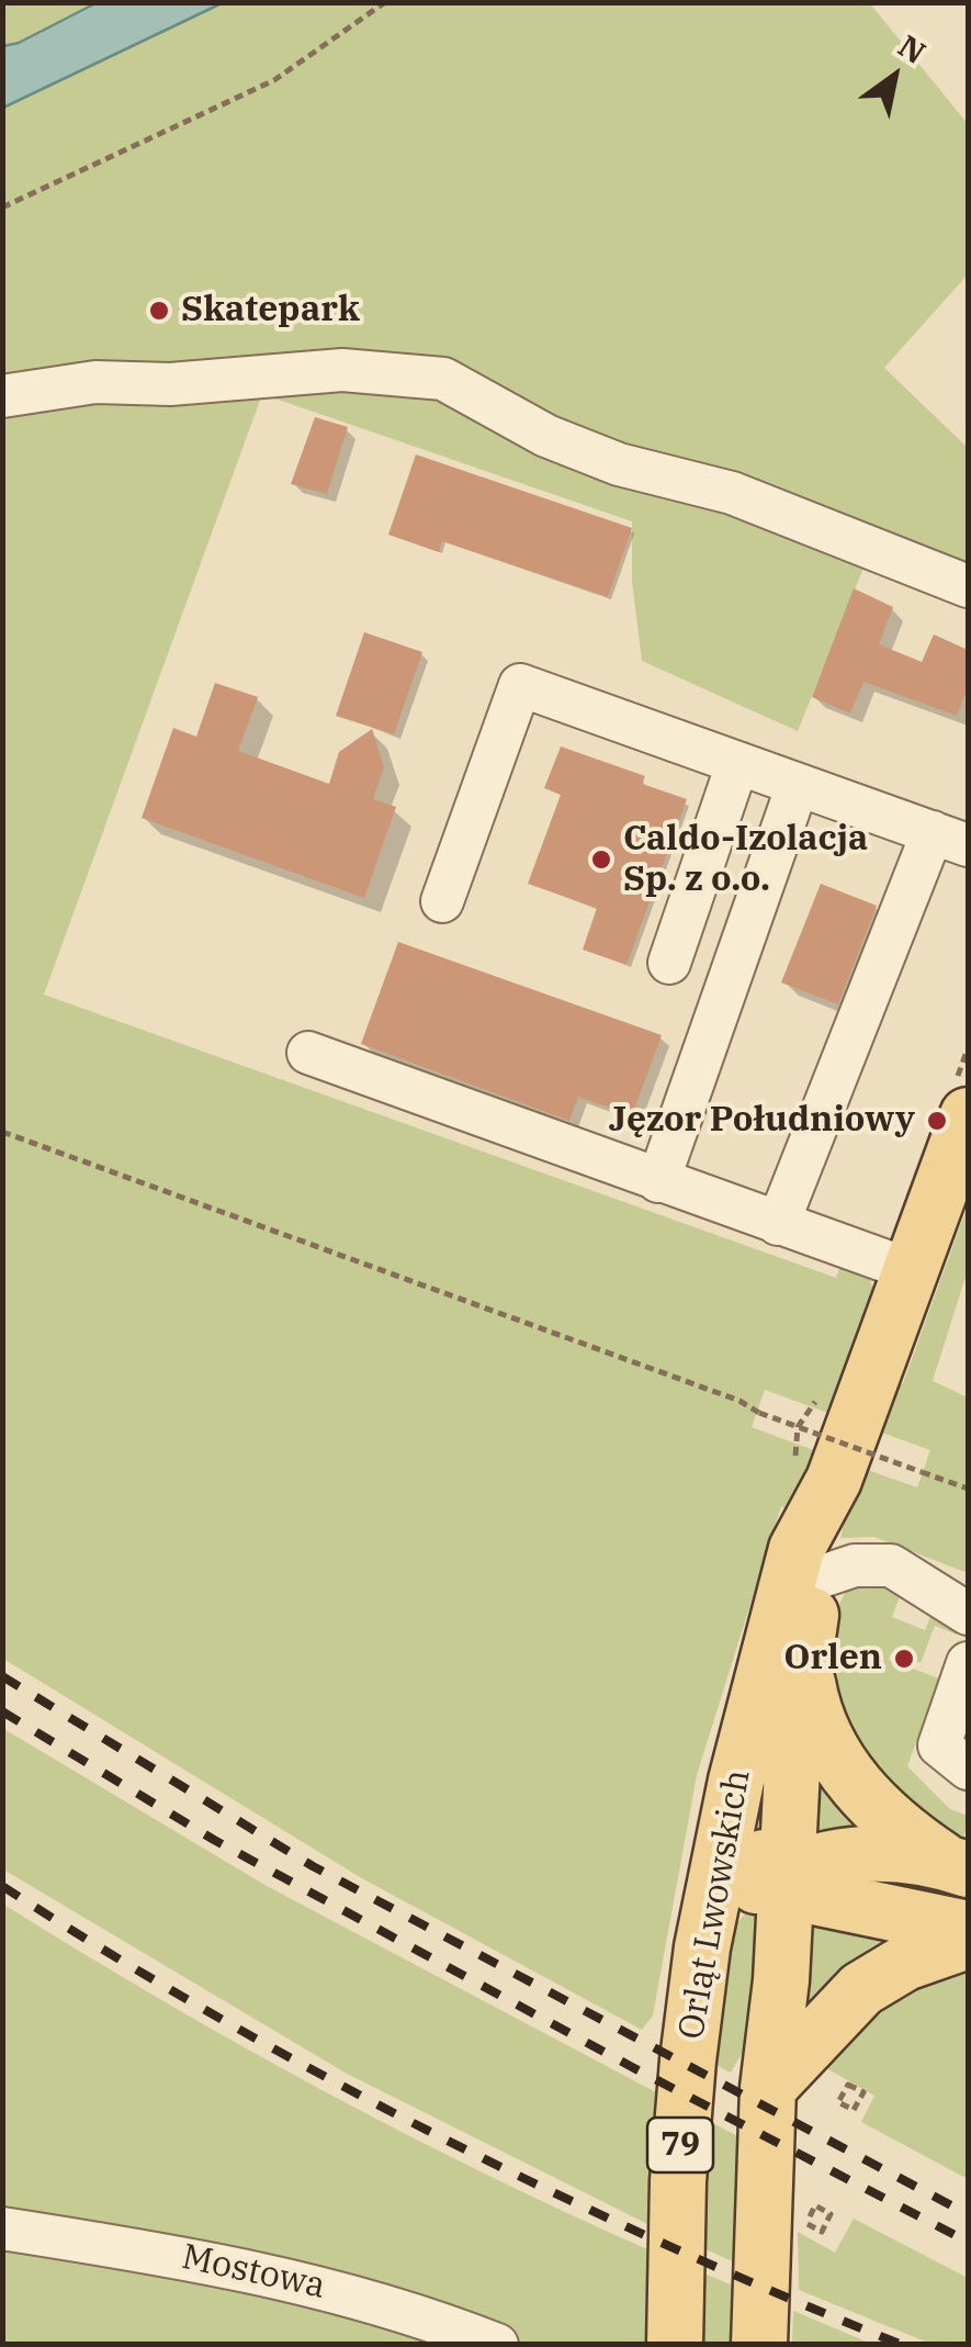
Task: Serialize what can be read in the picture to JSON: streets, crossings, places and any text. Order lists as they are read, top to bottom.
{
  "streets": {
    "main road": ["Orląt Lwowskich", "79"],
    "street": ["Mostowa"]
  },
  "places": [
    "Skatepark",
    "Caldo-Izolacja Sp. z o.o.",
    "Jęzor Południowy",
    "Orlen"
  ],
  "north": "top right"
}
